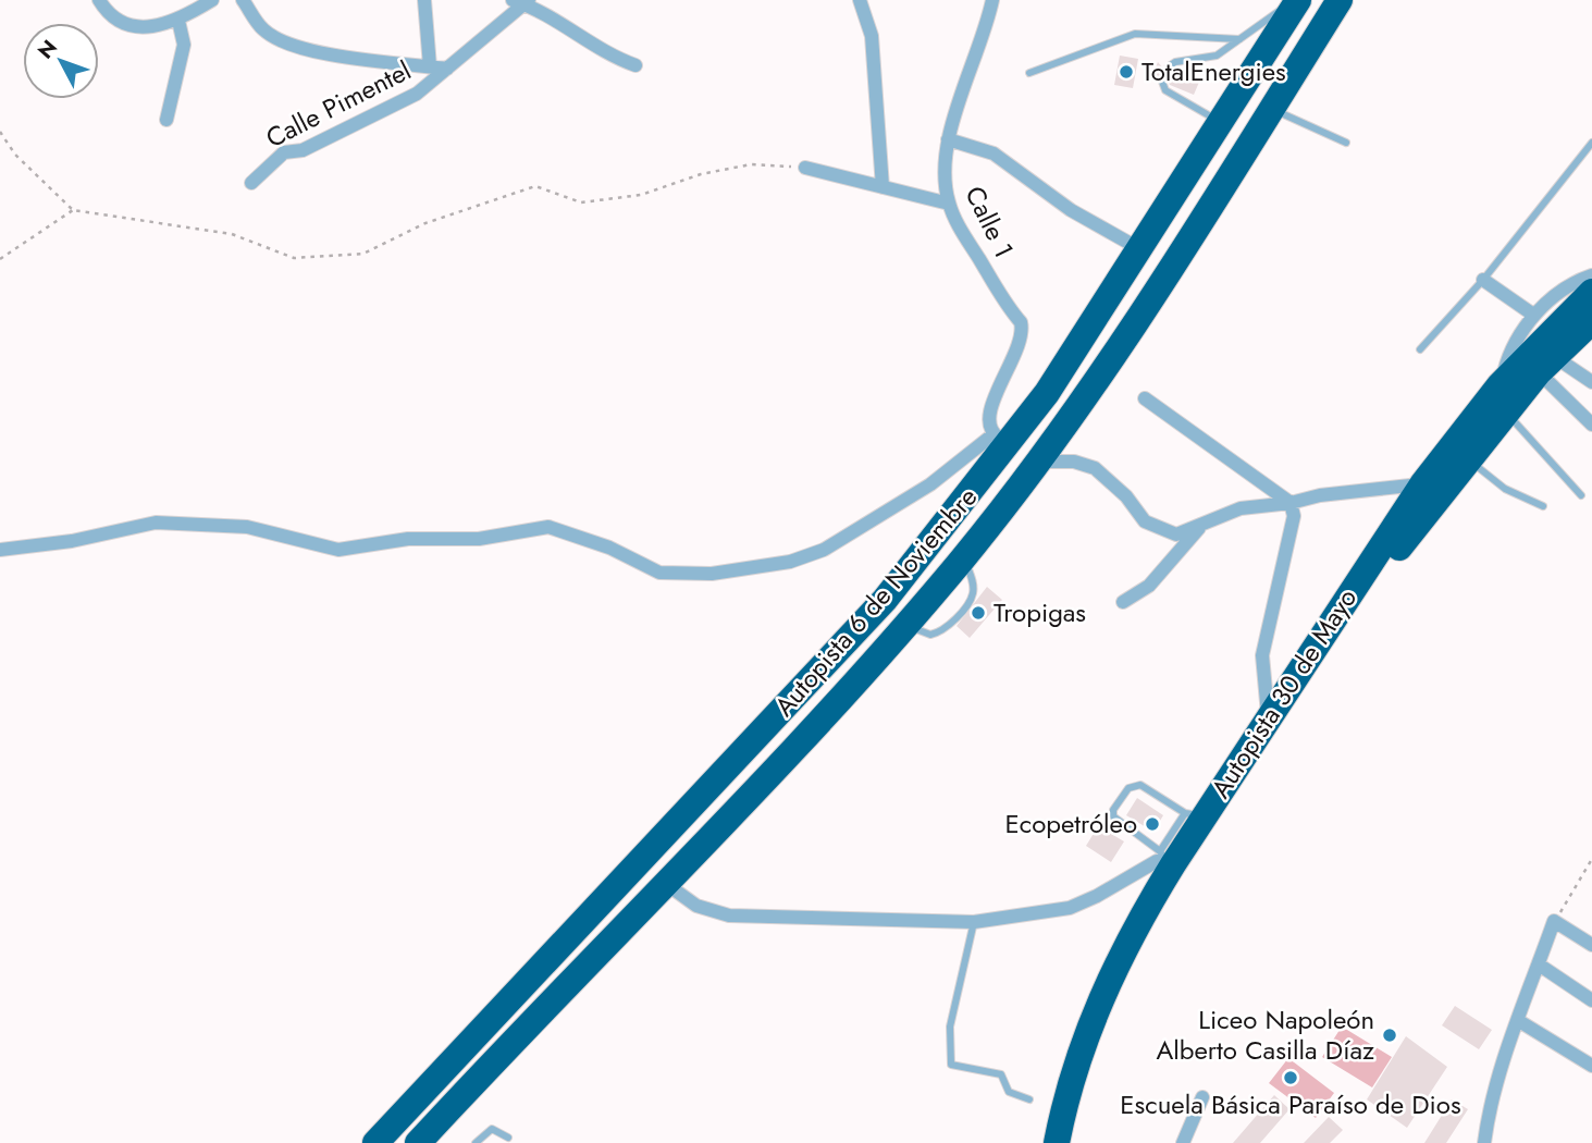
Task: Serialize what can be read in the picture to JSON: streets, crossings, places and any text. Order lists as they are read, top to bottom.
{
  "streets": {
    "highway": ["Autopista 6 de Noviembre", "Autopista 30 de Mayo"],
    "street": ["Calle Pimentel", "Calle 1"]
  },
  "crossings": [
    ["Calle 1", "Autopista 6 de Noviembre"]
  ],
  "places": [
    "TotalEnergies",
    "Tropigas",
    "Ecopetróleo",
    "Liceo Napoleón Alberto Casilla Díaz",
    "Escuela Básica Paraíso de Dios"
  ],
  "north": "top left"
}
